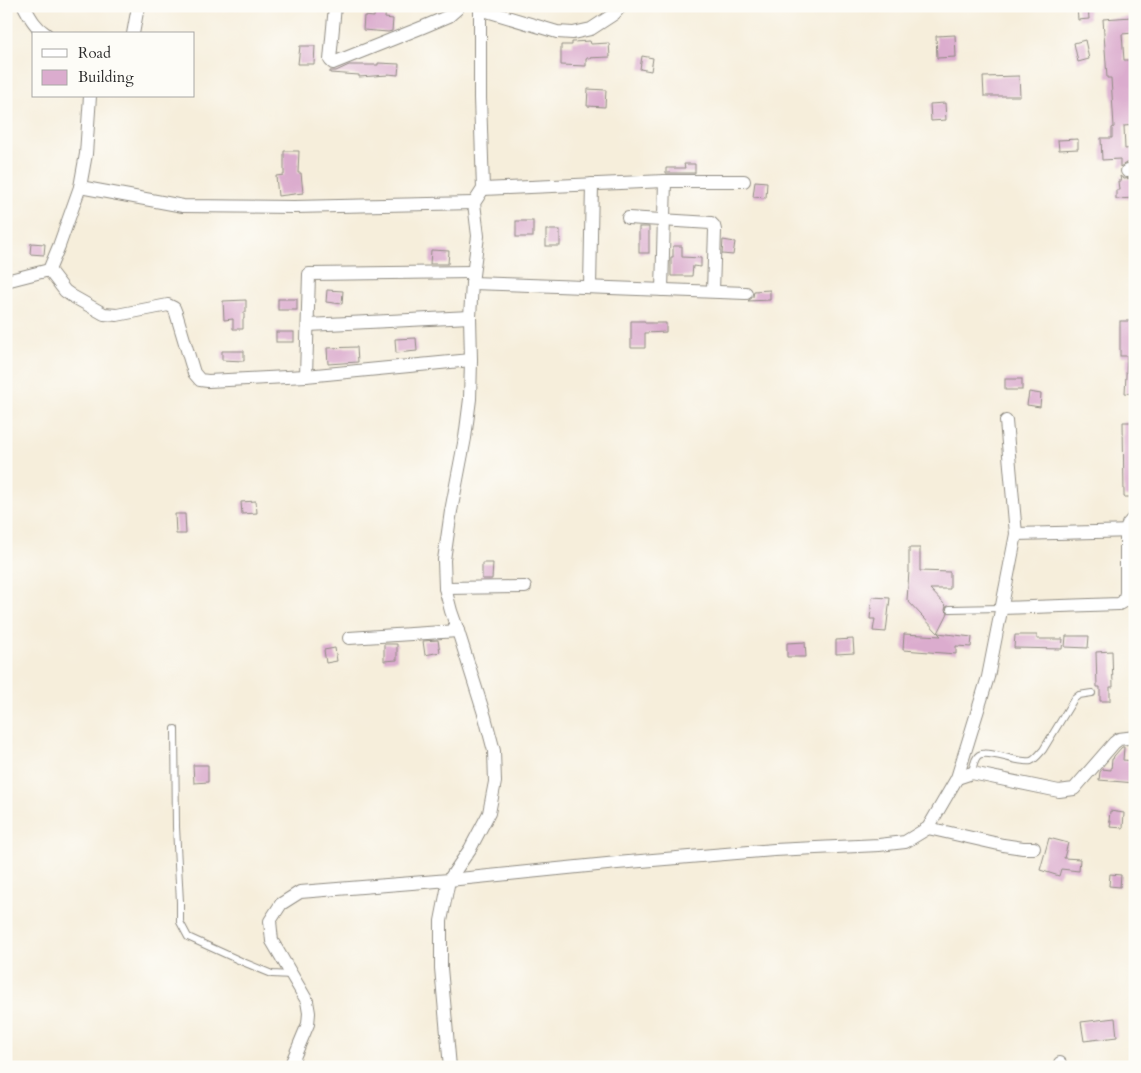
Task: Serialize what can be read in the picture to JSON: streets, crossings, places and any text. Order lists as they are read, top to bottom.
{
  "legend": ["Road", "Building"]
}
